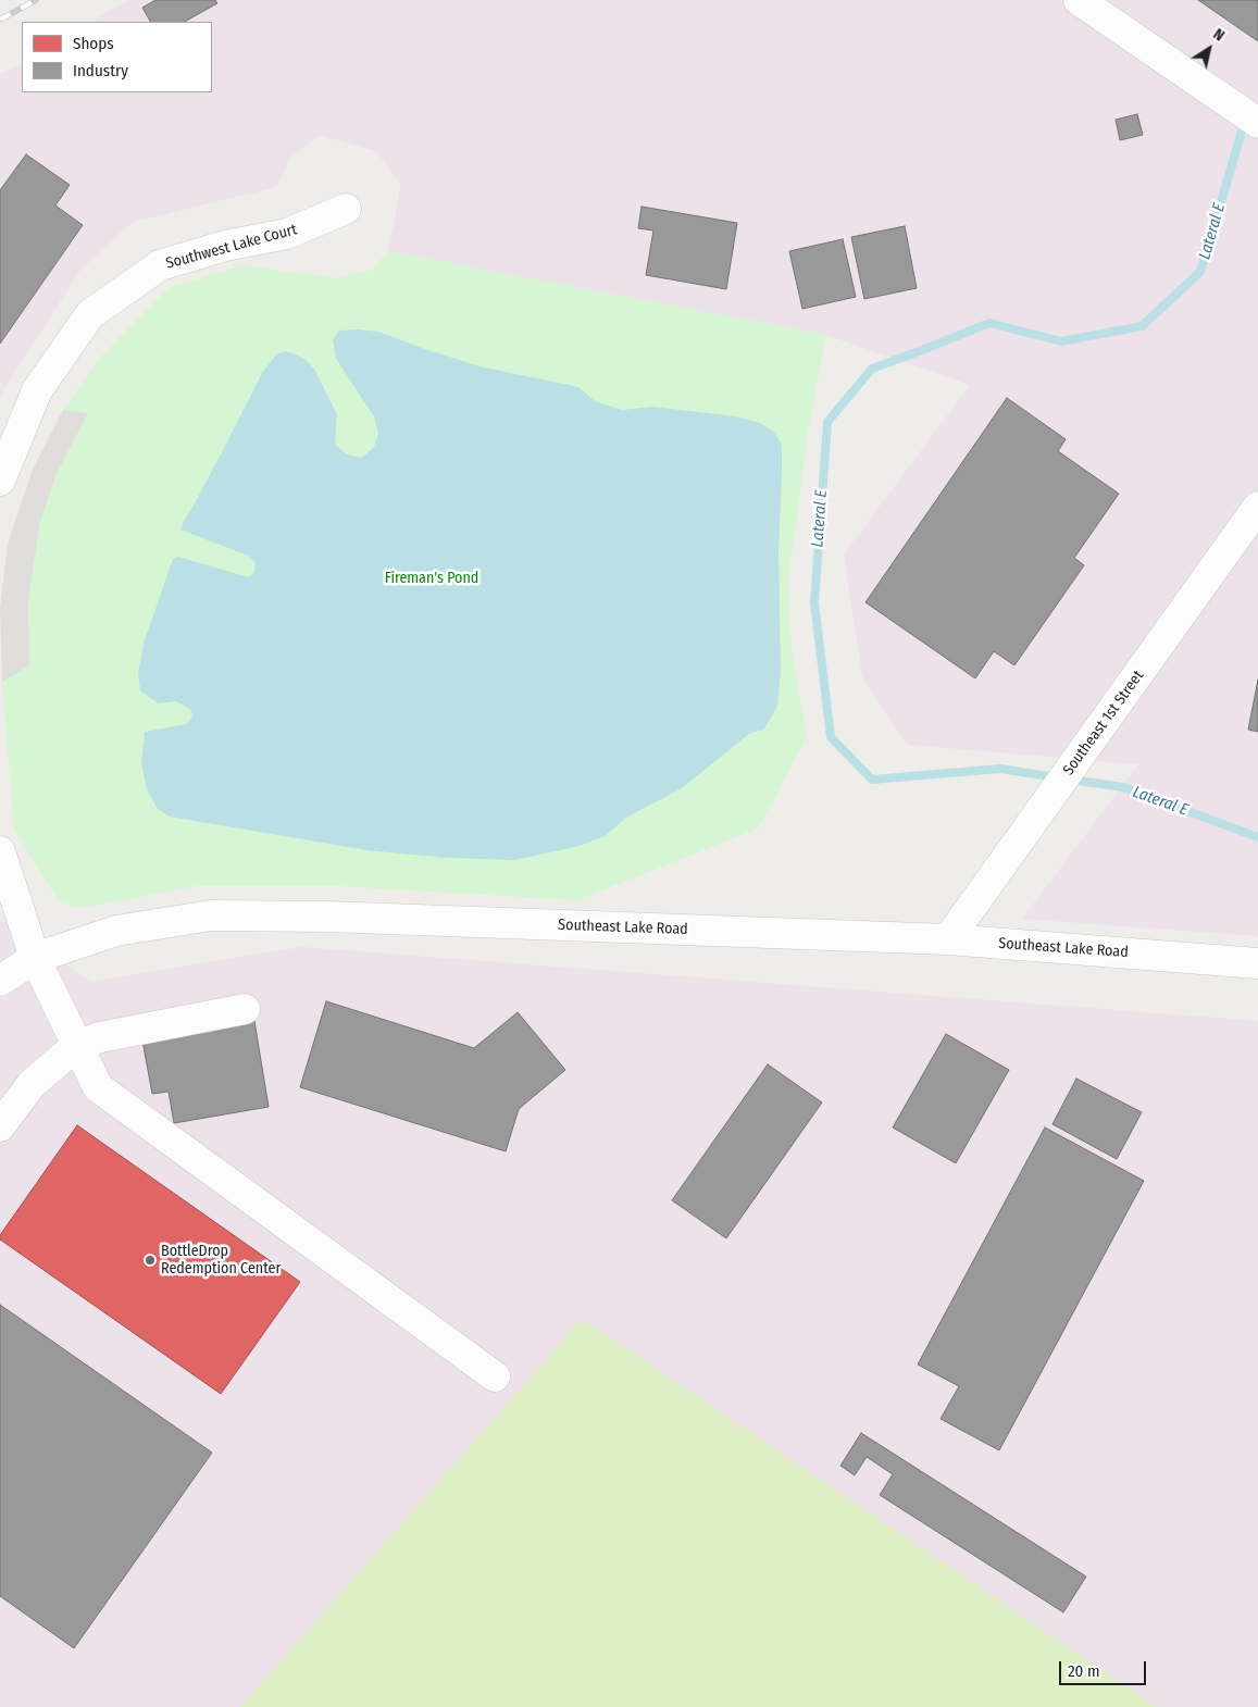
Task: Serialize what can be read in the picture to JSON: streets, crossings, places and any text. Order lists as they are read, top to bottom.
{
  "streets": {
    "street": ["Southwest Lake Court", "Southeast 1st Street", "Southeast Lake Road"]
  },
  "crossings": [
    ["Southeast 1st Street", "Southeast Lake Road"]
  ],
  "water": ["Lateral E"],
  "parks": ["Fireman's Pond"],
  "places": ["BottleDrop Redemption Center"],
  "legend": ["Shops", "Industry"],
  "scale_bar": "20 m",
  "north": "top right"
}
